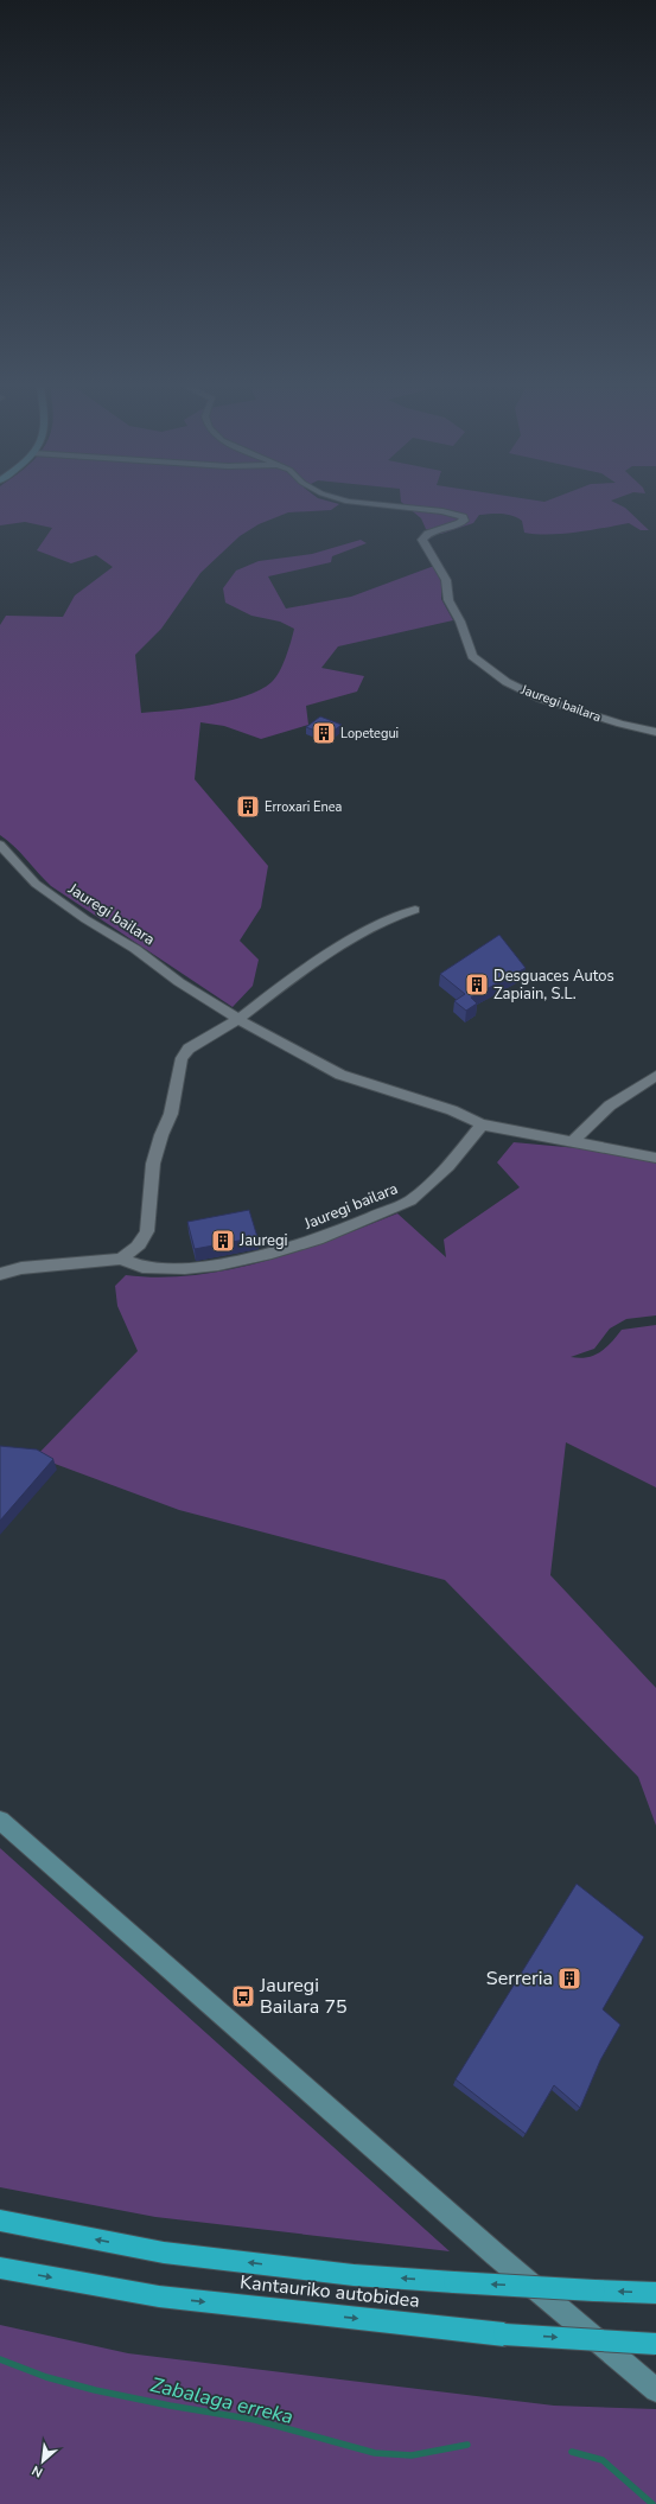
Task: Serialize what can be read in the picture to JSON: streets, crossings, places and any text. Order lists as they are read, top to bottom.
{
  "streets": {
    "highway": ["Kantauriko autobidea"],
    "street": ["Jauregi bailara"]
  },
  "water": ["Zabalaga erreka"],
  "places": {
    "building": [
      "Lopetegui",
      "Erroxari Enea",
      "Desguaces Autos Zapiain, S.L.",
      "Jauregi",
      "Serreria"
    ],
    "bus stop": ["Jauregi Bailara 75"]
  },
  "north": "bottom left"
}
